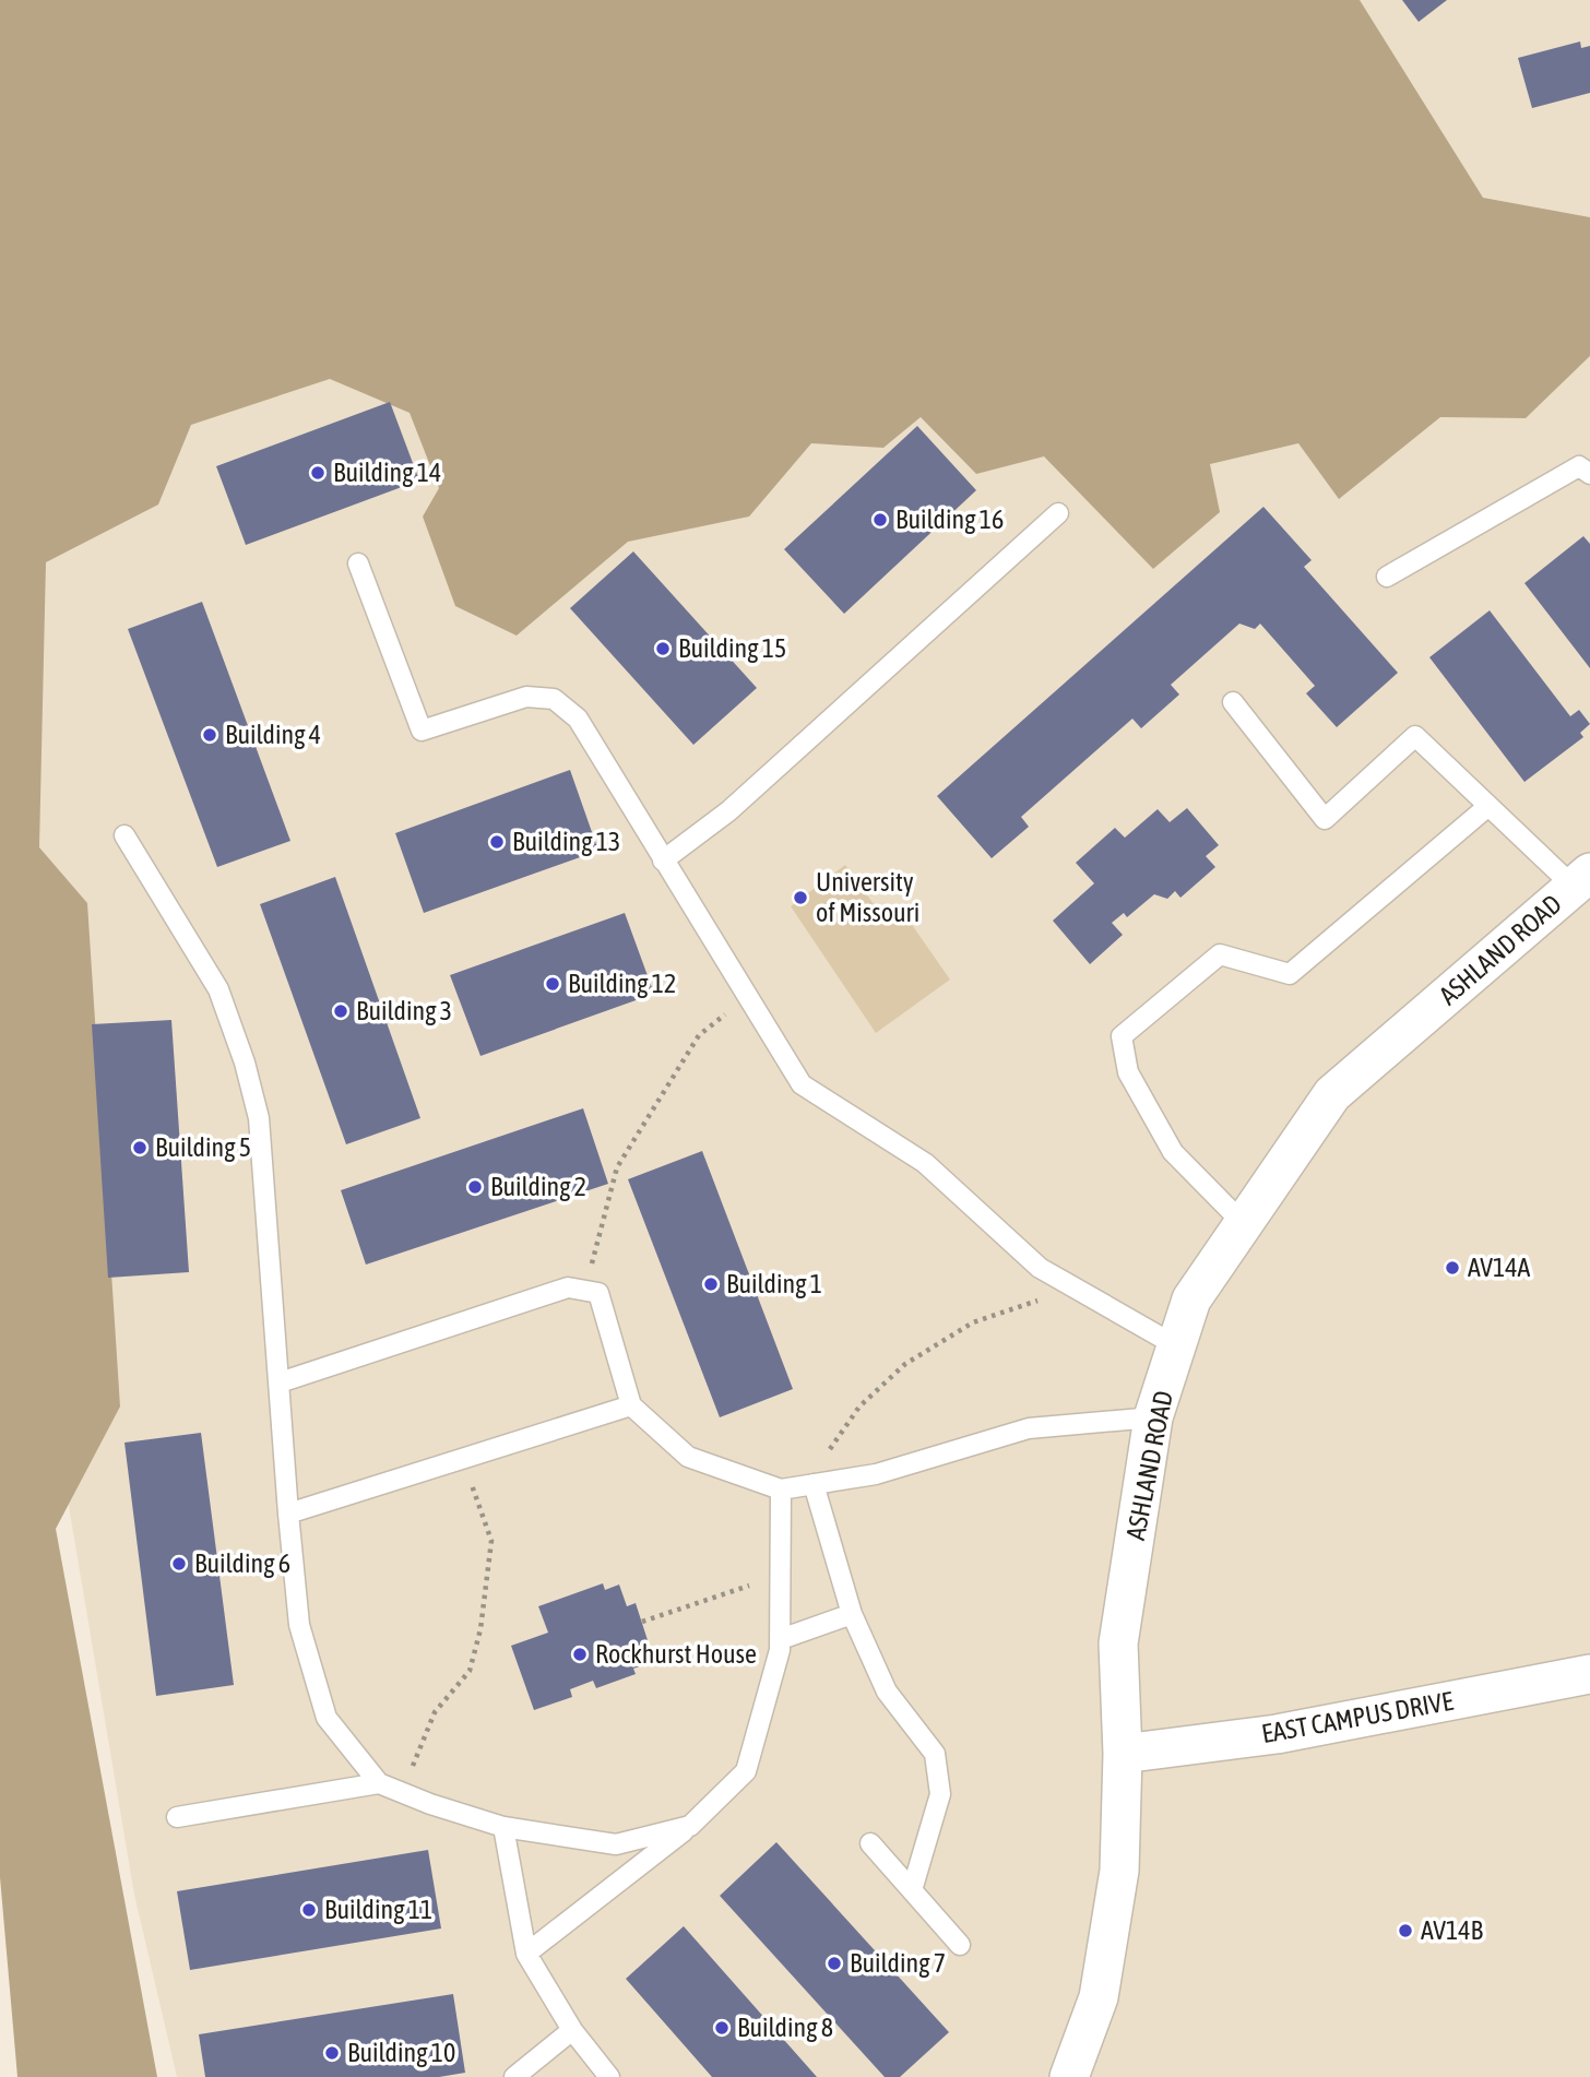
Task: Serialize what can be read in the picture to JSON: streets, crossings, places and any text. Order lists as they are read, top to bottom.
{
  "streets": {
    "street": ["ASHLAND ROAD", "EAST CAMPUS DRIVE"]
  },
  "crossings": [
    ["ASHLAND ROAD", "EAST CAMPUS DRIVE"]
  ],
  "places": [
    "Building 14",
    "Building 16",
    "Building 15",
    "Building 4",
    "Building 13",
    "University of Missouri",
    "Building 12",
    "Building 3",
    "Building 5",
    "Building 2",
    "AV14A",
    "Building 1",
    "Building 6",
    "Rockhurst House",
    "Building 11",
    "AV14B",
    "Building 7",
    "Building 8",
    "Building 10"
  ]
}
